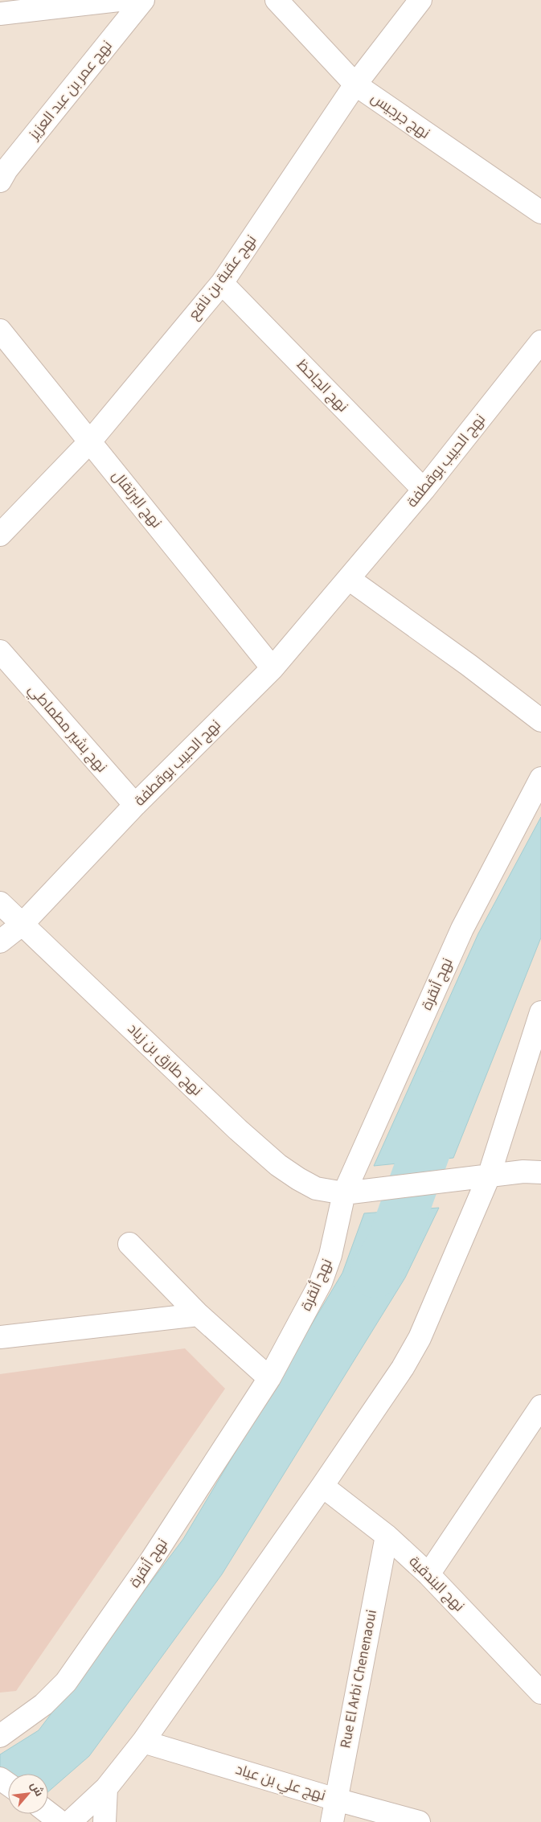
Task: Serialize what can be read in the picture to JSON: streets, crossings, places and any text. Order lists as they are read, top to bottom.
{
  "streets": {
    "street": [
      "نهج عمر بن عبد العزيز",
      "نهج جرجيس",
      "نهج عقبة بن نافع",
      "نهج الجاحظ",
      "نهج الحبيب بوقطفة",
      "نهج البرتقال",
      "نهج بشير مطماطي",
      "نهج أنقرة",
      "نهج طارق بن زياد",
      "نهج البندقية",
      "Rue El Arbi Chenenaoui",
      "نهج علي بن عياد"
    ]
  },
  "crossings": [
    ["نهج جرجيس", "نهج عقبة بن نافع"],
    ["نهج عقبة بن نافع", "نهج الجاحظ"],
    ["نهج عقبة بن نافع", "نهج البرتقال"],
    ["نهج الجاحظ", "نهج الحبيب بوقطفة"],
    ["نهج الحبيب بوقطفة", "نهج البرتقال"],
    ["نهج الحبيب بوقطفة", "نهج بشير مطماطي"],
    ["نهج الحبيب بوقطفة", "نهج طارق بن زياد"],
    ["نهج أنقرة", "نهج طارق بن زياد"],
    ["نهج البندقية", "Rue El Arbi Chenenaoui"],
    ["Rue El Arbi Chenenaoui", "نهج علي بن عياد"]
  ],
  "north": "top right"
}
